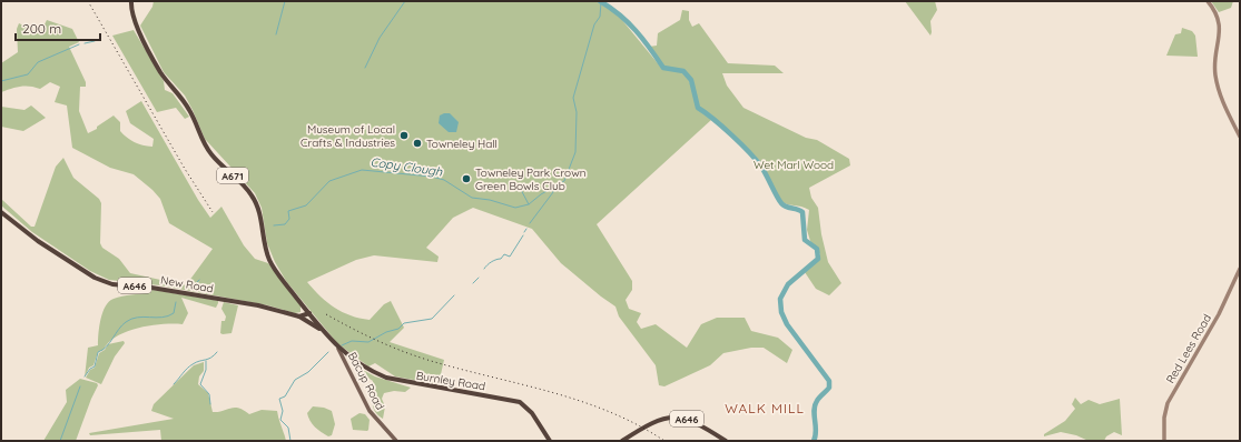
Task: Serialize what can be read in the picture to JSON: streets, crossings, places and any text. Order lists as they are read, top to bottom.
{
  "streets": {
    "highway": [
      "A671",
      "New Road",
      "A646",
      "Burnley Road"
    ],
    "main road": ["Bacup Road"],
    "street": ["Red Lees Road"]
  },
  "crossings": [
    ["A671", "Burnley Road"],
    ["New Road", "Burnley Road"],
    ["Bacup Road", "Burnley Road"]
  ],
  "districts": ["WALK MILL"],
  "water": ["Copy Clough"],
  "parks": ["Wet Marl Wood"],
  "places": ["Museum of Local Crafts & Industries", "Towneley Hall", "Towneley Park Crown Green Bowls Club"],
  "scale_bar": "200 m"
}
